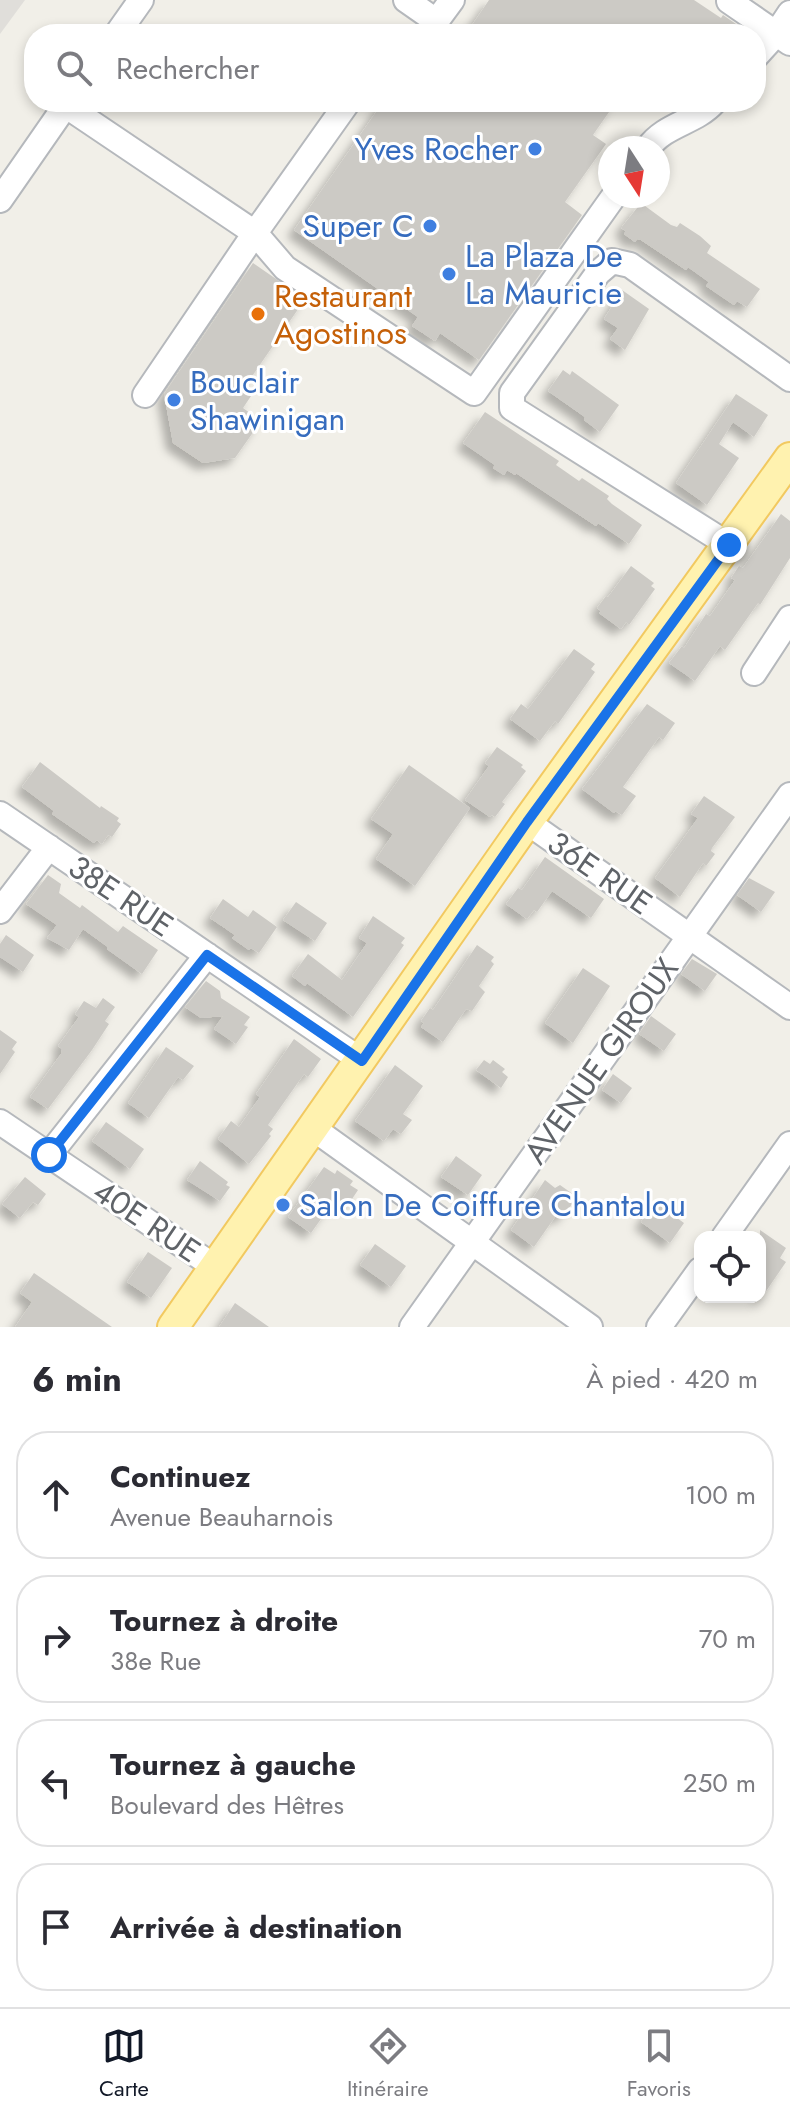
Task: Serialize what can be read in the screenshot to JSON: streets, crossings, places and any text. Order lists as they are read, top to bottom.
{
  "streets": {
    "street": [
      "36E RUE",
      "38E RUE",
      "AVENUE GIROUX",
      "40E RUE"
    ]
  },
  "crossings": [
    ["36E RUE", "AVENUE GIROUX"]
  ],
  "places": [
    "Yves Rocher",
    "Super C",
    "La Plaza De La Mauricie",
    "Restaurant Agostinos",
    "Bouclair Shawinigan",
    "Salon De Coiffure Chantalou"
  ],
  "north": "bottom",
  "page": {
    "search": "Rechercher",
    "heading": ["6 min", "À pied · 420 m"],
    "list": [
      ["Continuez", "Avenue Beauharnois", "100 m"],
      ["Tournez à droite", "38e Rue", "70 m"],
      ["Tournez à gauche", "Boulevard des Hêtres", "250 m"],
      "Arrivée à destination"
    ],
    "nav": ["Carte", "Itinéraire", "Favoris"]
  }
}
